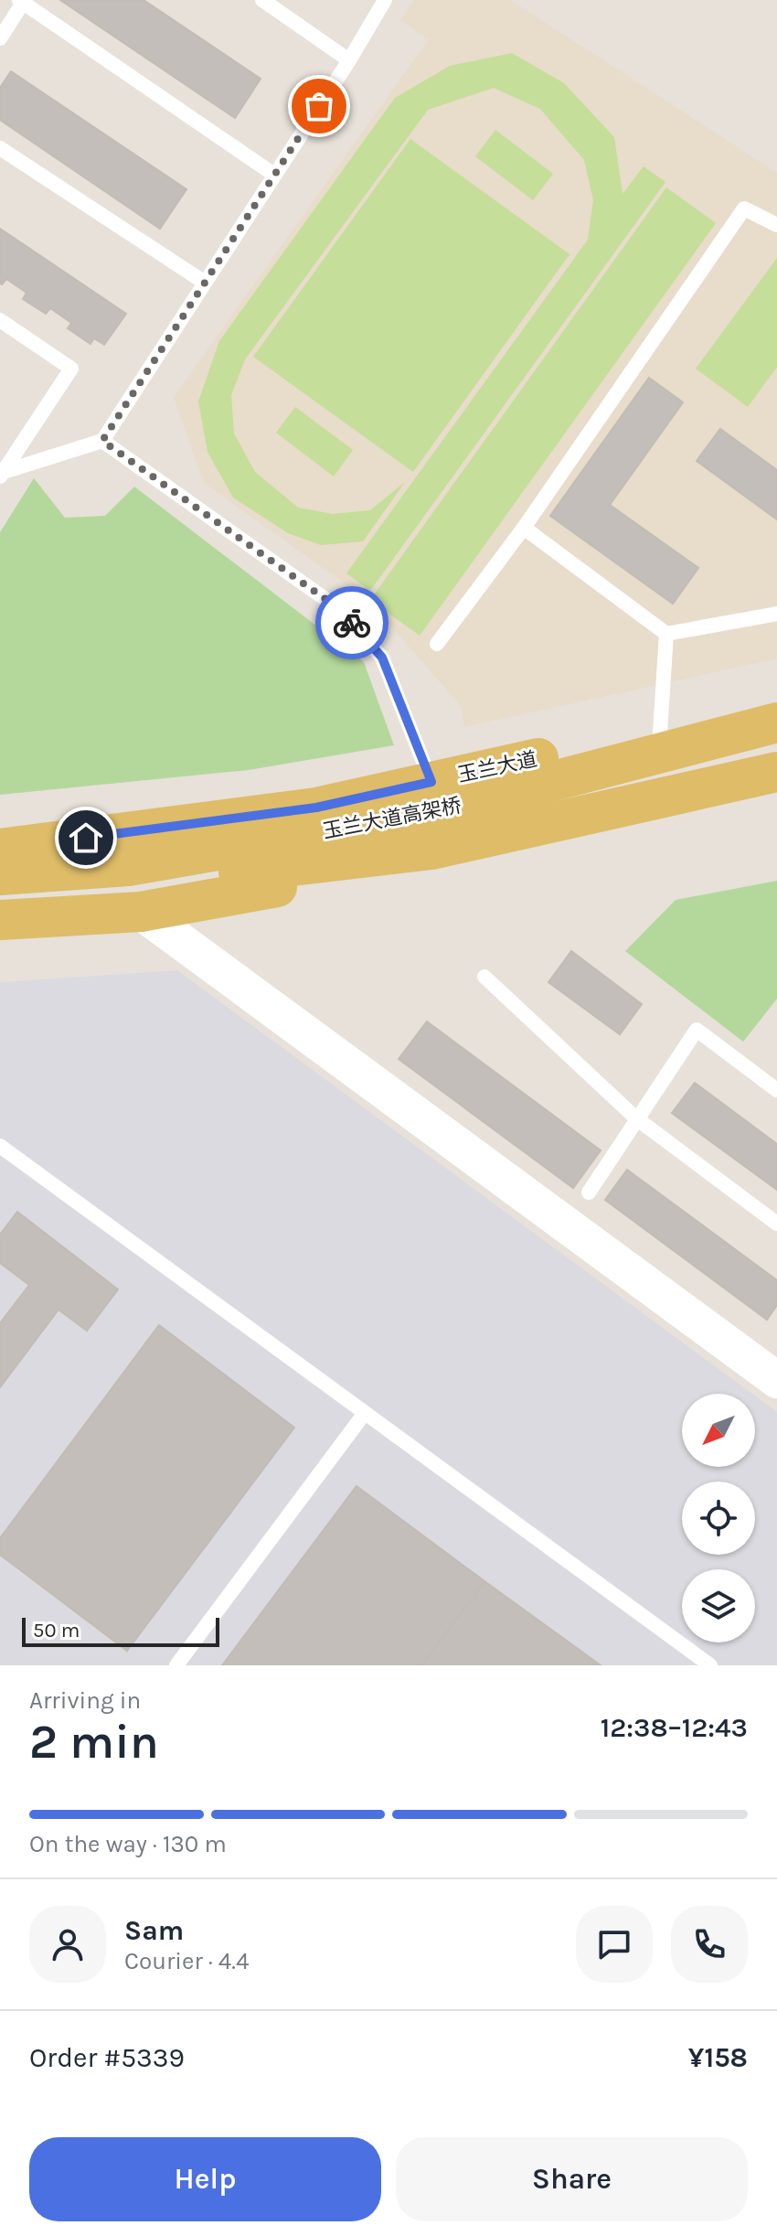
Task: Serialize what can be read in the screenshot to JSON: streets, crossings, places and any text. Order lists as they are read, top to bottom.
{
  "streets": {
    "main road": ["玉兰大道", "玉兰大道高架桥"]
  },
  "scale_bar": "50 m",
  "north": "bottom left",
  "page": {
    "scale": "50 m",
    "heading": ["2 min", "Arriving in", "12:38–12:43"],
    "panel": [
      "Sam",
      "Courier · 4.4",
      "Order #5339",
      "¥158"
    ],
    "bar": "On the way · 130 m",
    "buttons": ["Help", "Share"]
  }
}
